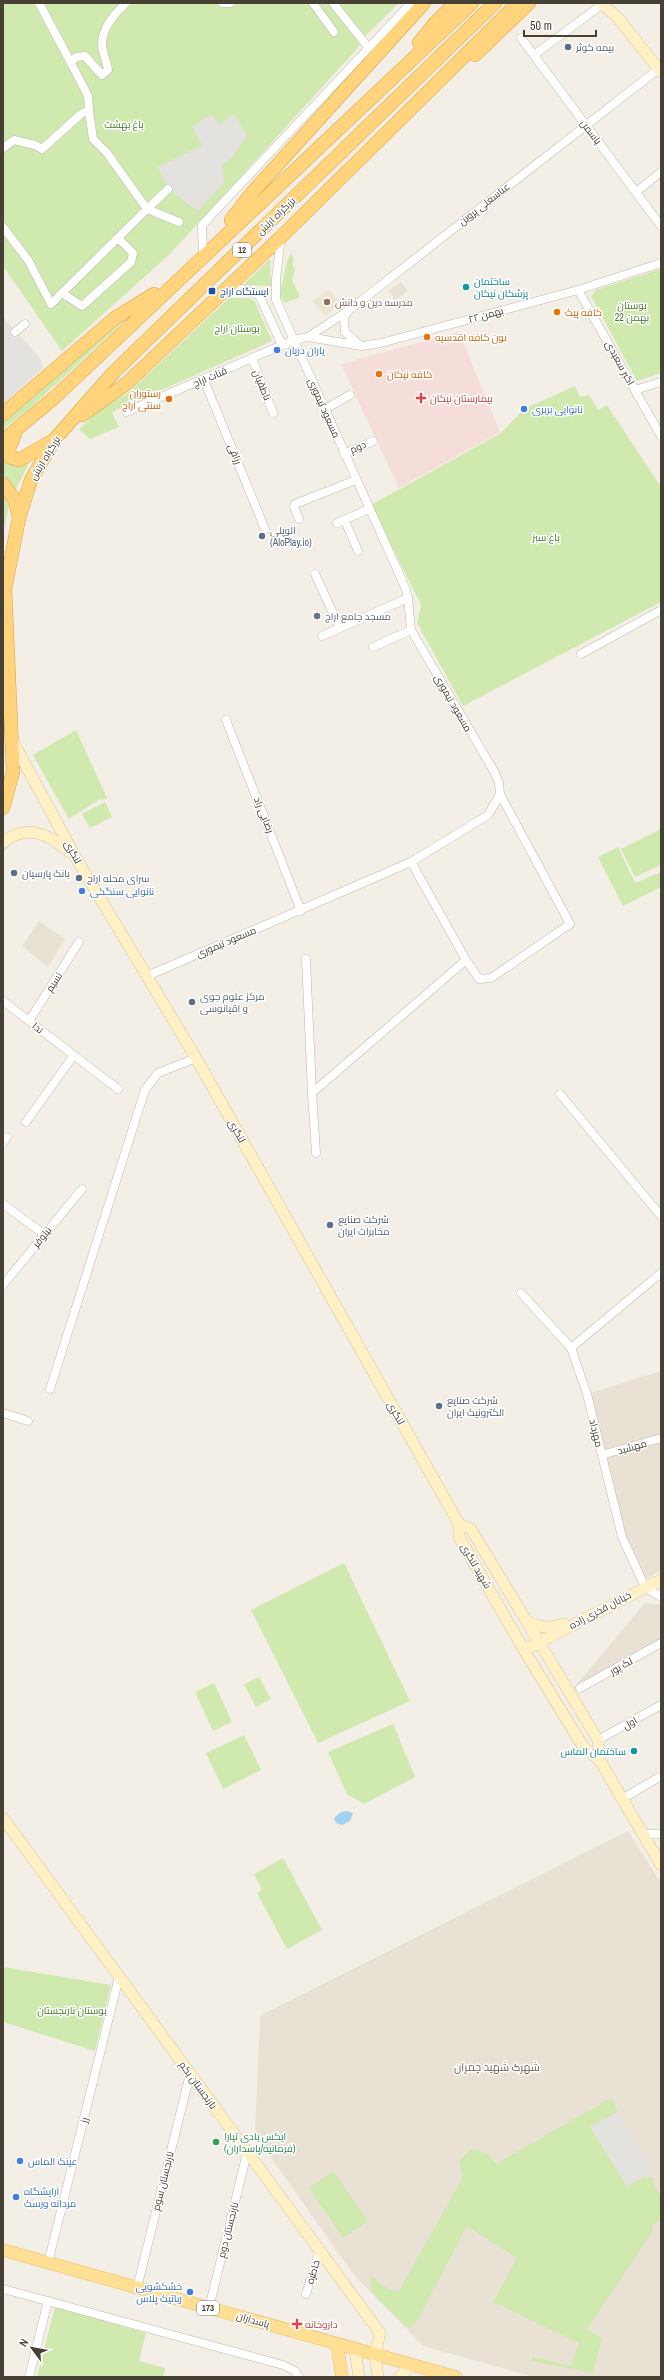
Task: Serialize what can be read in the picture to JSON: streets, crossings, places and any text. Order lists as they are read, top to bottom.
{
  "streets": {
    "highway": ["بزرگراه ارتش", "12"],
    "main road": [
      "لنگری",
      "شهید لنگری",
      "خیابان فخری زاده",
      "نارنجستان یکم",
      "173",
      "پاسداران"
    ],
    "street": [
      "یاسمن",
      "عباسعلی پروین",
      "۲۲ بهمن",
      "اکبر سعیدی",
      "قنات اراج",
      "ناطقیان",
      "مسعود تیموری",
      "دوم",
      "رزاقی",
      "رضایی راد",
      "نسیم",
      "ندا",
      "نیلوفر",
      "مهرداد",
      "مهشید",
      "لک پور",
      "اول",
      "رز",
      "نارنجستان سوم",
      "نارنجستان دوم",
      "خاطره"
    ]
  },
  "crossings": [
    ["یاسمن", "عباسعلی پروین"],
    ["عباسعلی پروین", "۲۲ بهمن"],
    ["عباسعلی پروین", "قنات اراج"],
    ["بزرگراه ارتش", "لنگری"],
    ["۲۲ بهمن", "اکبر سعیدی"],
    ["۲۲ بهمن", "قنات اراج"],
    ["قنات اراج", "ناطقیان"],
    ["قنات اراج", "مسعود تیموری"],
    ["قنات اراج", "رزاقی"],
    ["مسعود تیموری", "دوم"],
    ["مسعود تیموری", "رضایی راد"],
    ["مسعود تیموری", "لنگری"],
    ["لنگری", "شهید لنگری"],
    ["نسیم", "ندا"],
    ["مهرداد", "مهشید"],
    ["مهرداد", "خیابان فخری زاده"],
    ["شهید لنگری", "خیابان فخری زاده"],
    ["شهید لنگری", "اول"],
    ["نارنجستان یکم", "رز"],
    ["نارنجستان یکم", "نارنجستان سوم"],
    ["نارنجستان یکم", "نارنجستان دوم"],
    ["نارنجستان یکم", "خاطره"],
    ["نارنجستان یکم", "پاسداران"],
    ["رز", "پاسداران"],
    ["نارنجستان سوم", "پاسداران"],
    ["نارنجستان دوم", "پاسداران"]
  ],
  "districts": ["شهرک شهید چمران"],
  "parks": [
    "باغ بهشت",
    "بوستان 22 بهمن",
    "بوستان اراج",
    "باغ سبز",
    "بوستان نارنجستان"
  ],
  "places": {
    "other": [
      "بیمه کوثر",
      "ساختمان پزشکان نیکان",
      "مدرسه دین و دانش",
      "کافه پیک",
      "نون کافه اقدسیه",
      "یاران دریان",
      "کافه نیکان",
      "رستوران سنتی آراج",
      "نانوایی بربری",
      "الوپلی (AloPlay.io)",
      "مسجد جامع اراج",
      "بانک پارسیان",
      "سرای محله اراج",
      "نانوایی سنگکی",
      "مرکز علوم جوی و اقیانوسی",
      "شرکت صنایع مخابرات ایران",
      "شرکت صنایع الکترونیک ایران",
      "ساختمان الماس",
      "ایکس بادی تیارا (فرمانیه/پاسداران)",
      "عینک الماس",
      "آرایشگاه مردانه ورسک",
      "خشکشویی رباتیک پلاس"
    ],
    "transit": ["ایستگاه اراج"],
    "health": ["بیمارستان نیکان", "داروخانه"]
  },
  "scale_bar": "50 m",
  "north": "top left"
}
